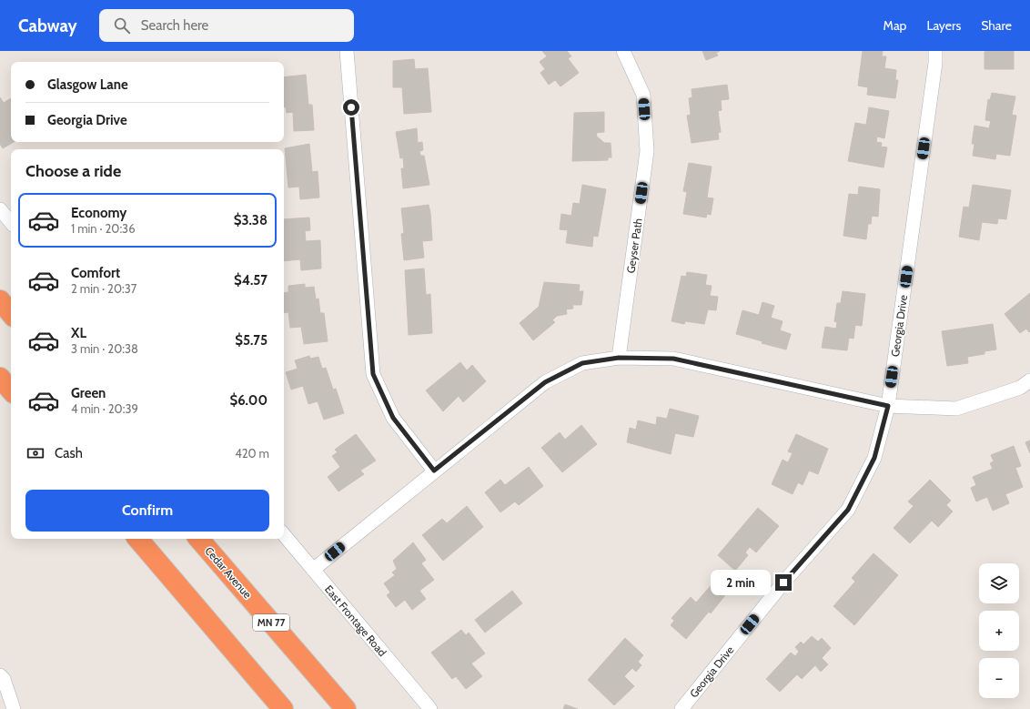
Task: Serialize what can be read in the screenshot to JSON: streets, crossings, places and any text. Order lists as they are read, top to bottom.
{
  "streets": {
    "highway": ["Cedar Avenue", "MN 77"],
    "street": ["Geyser Path", "Georgia Drive", "East Frontage Road"]
  },
  "page": {
    "header": "Cabway",
    "search": "Search here",
    "nav": ["Map", "Layers", "Share"],
    "banner": ["Glasgow Lane", "Georgia Drive"],
    "heading": "Choose a ride",
    "list": [
      {
        "name": "Economy",
        "note": "1 min · 20:36",
        "value": "$3.38"
      },
      {
        "name": "Comfort",
        "note": "2 min · 20:37",
        "value": "$4.57"
      },
      {
        "name": "XL",
        "note": "3 min · 20:38",
        "value": "$5.75"
      },
      {
        "name": "Green",
        "note": "4 min · 20:39",
        "value": "$6.00"
      }
    ],
    "pay": ["Cash", "420 m"],
    "buttons": "Confirm",
    "map_buttons": ["+", "−"],
    "bubble": "2 min"
  }
}
